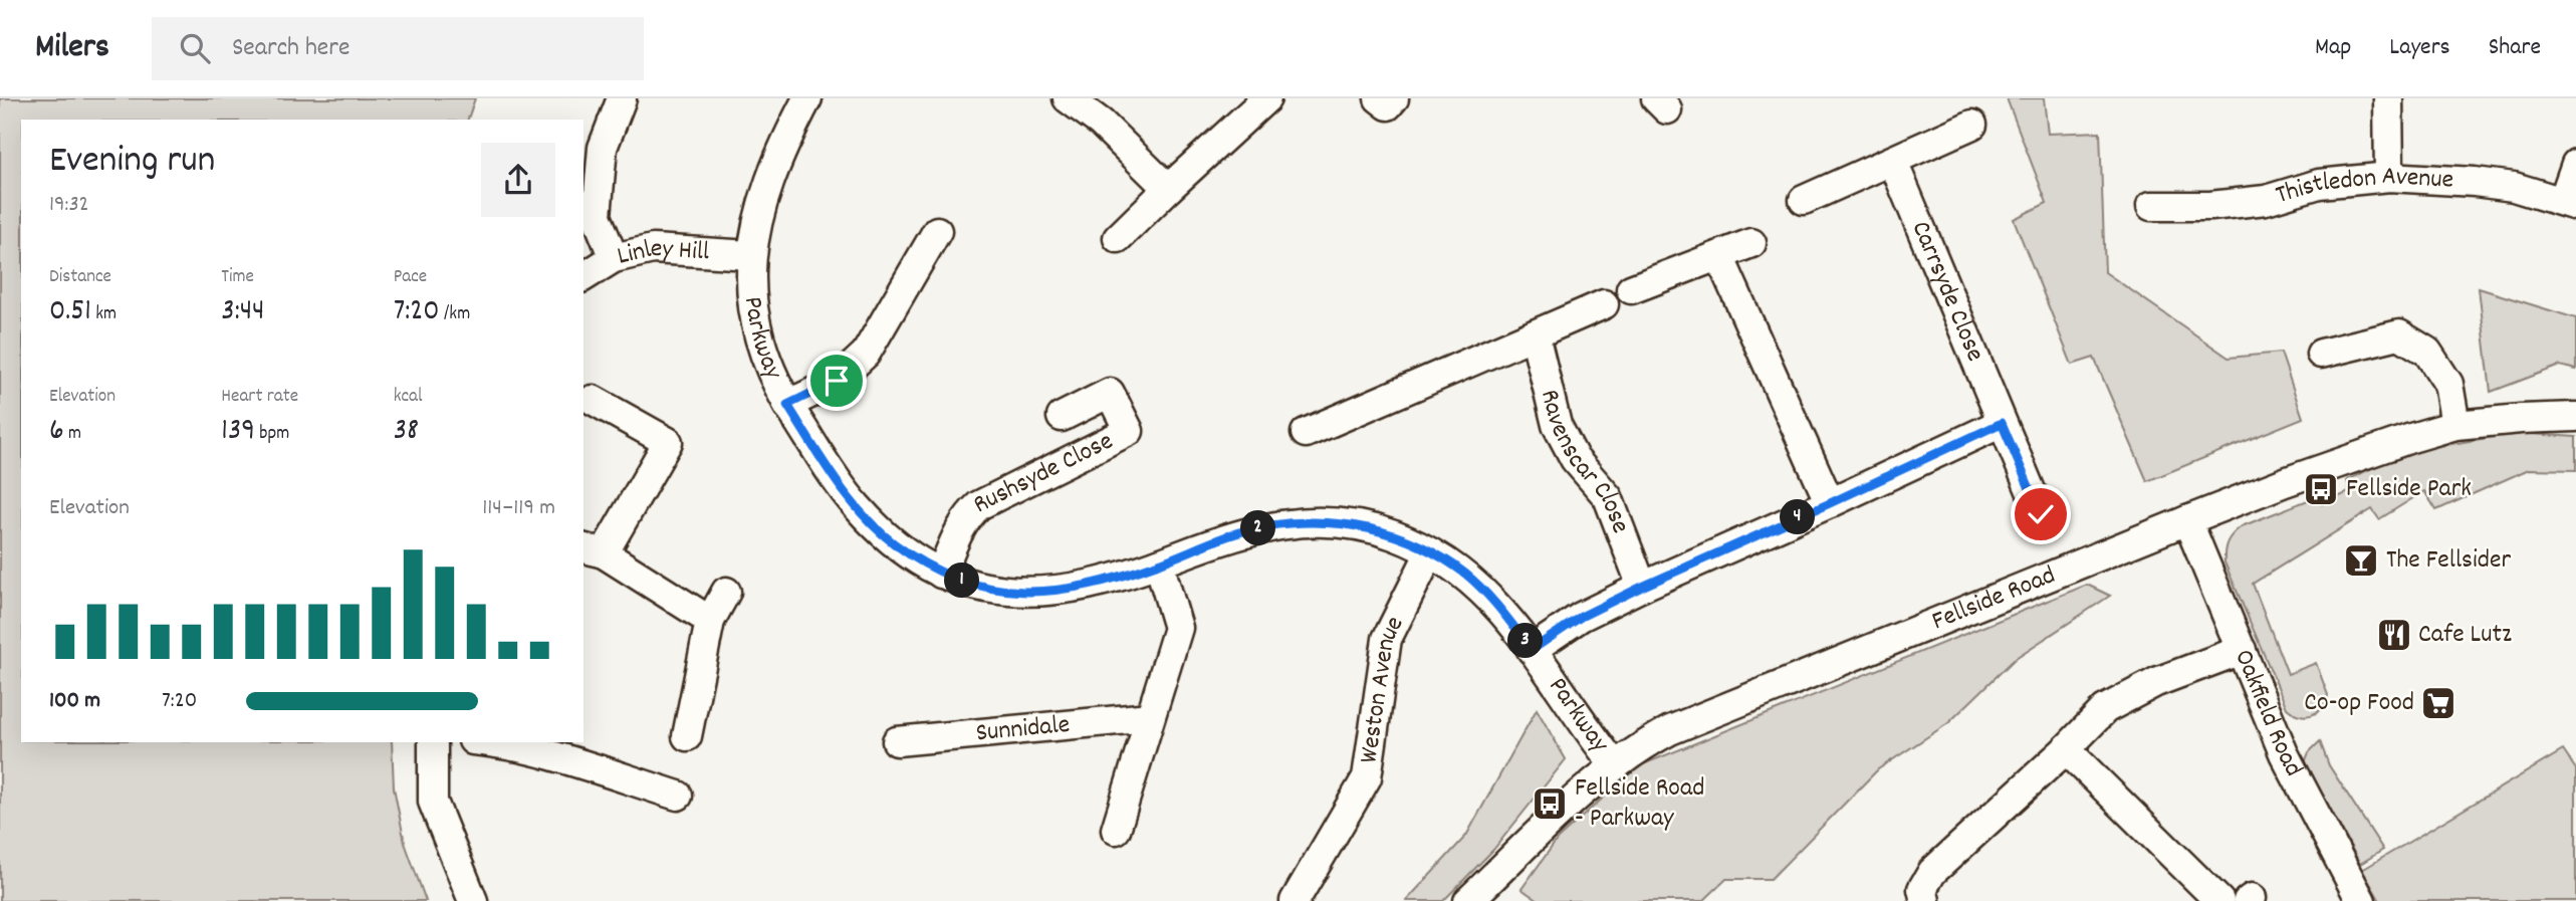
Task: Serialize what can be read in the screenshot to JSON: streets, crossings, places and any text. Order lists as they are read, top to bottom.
{
  "streets": {
    "street": [
      "Thistledon Avenue",
      "Linley Hill",
      "Carrsyde Close",
      "Parkway",
      "Ravenscar Close",
      "Rushsyde Close",
      "Fellside Road",
      "Weston Avenue",
      "Oakfield Road",
      "Sunnidale"
    ]
  },
  "crossings": [
    ["Linley Hill", "Parkway"],
    ["Parkway", "Rushsyde Close"],
    ["Parkway", "Fellside Road"],
    ["Parkway", "Weston Avenue"],
    ["Fellside Road", "Oakfield Road"]
  ],
  "places": {
    "bus stop": ["Fellside Park", "Fellside Road - Parkway"],
    "bar": ["The Fellsider"],
    "restaurant": ["Cafe Lutz"],
    "supermarket": ["Co-op Food"]
  },
  "page": {
    "header": "Milers",
    "search": "Search here",
    "nav": ["Map", "Layers", "Share"],
    "heading": ["Evening run", "19:32"],
    "stats": [
      ["Distance", "0.51 km"],
      ["Time", "3:44"],
      ["Pace", "7:20 /km"],
      ["Elevation", "6 m"],
      ["Heart rate", "139 bpm"],
      ["kcal", "38"]
    ],
    "chart": ["Elevation", "114–119 m"],
    "pins": [
      "4",
      "2",
      "1",
      "3"
    ],
    "list": [
      {
        "name": "100 m",
        "note": "7:20"
      }
    ]
  }
}
